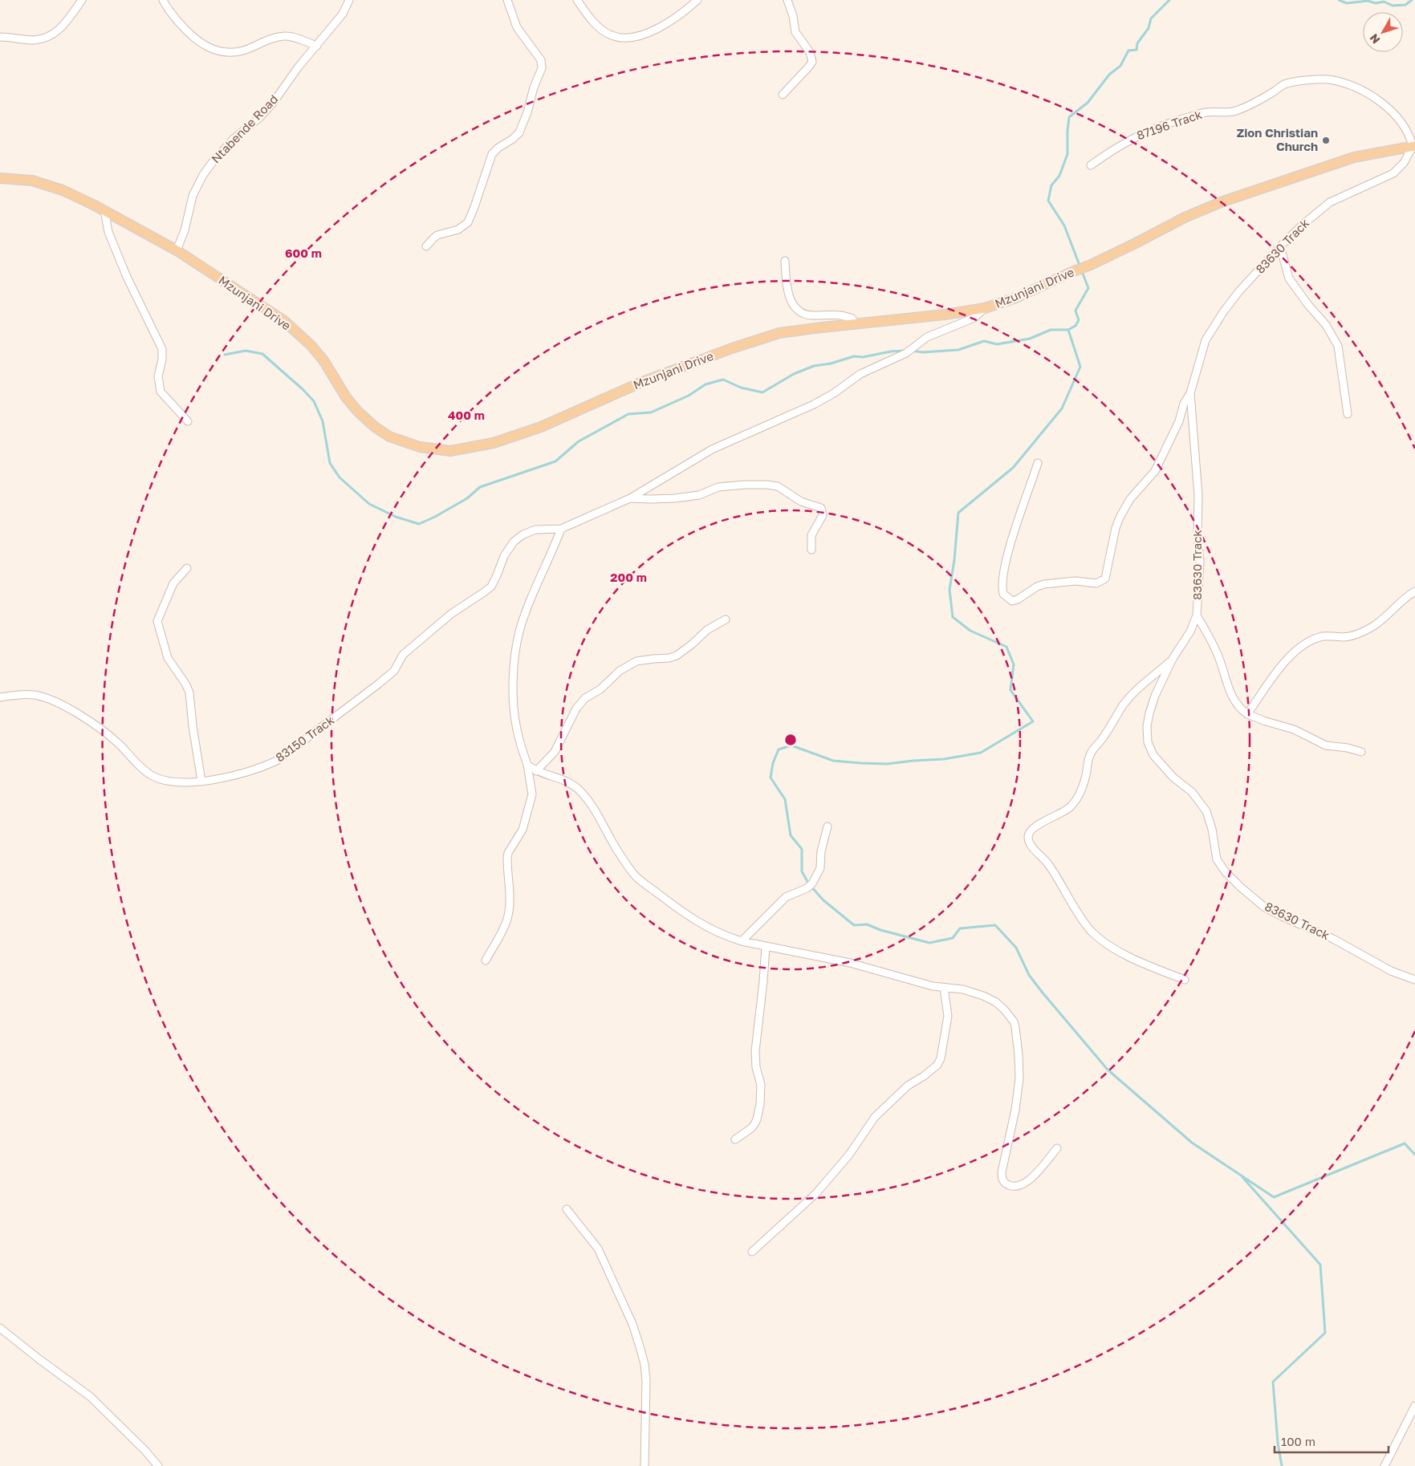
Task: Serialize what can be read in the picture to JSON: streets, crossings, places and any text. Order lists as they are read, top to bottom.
{
  "streets": {
    "main road": ["Mzunjani Drive"],
    "street": [
      "87196 Track",
      "Ntabende Road",
      "83630 Track",
      "83150 Track"
    ]
  },
  "crossings": [
    ["87196 Track", "83630 Track"],
    ["87196 Track", "Mzunjani Drive"],
    ["Ntabende Road", "Mzunjani Drive"],
    ["83630 Track", "Mzunjani Drive"]
  ],
  "places": ["Zion Christian Church"],
  "scale_bar": "100 m",
  "north": "bottom left",
  "rings": ["600 m", "400 m", "200 m"]
}
